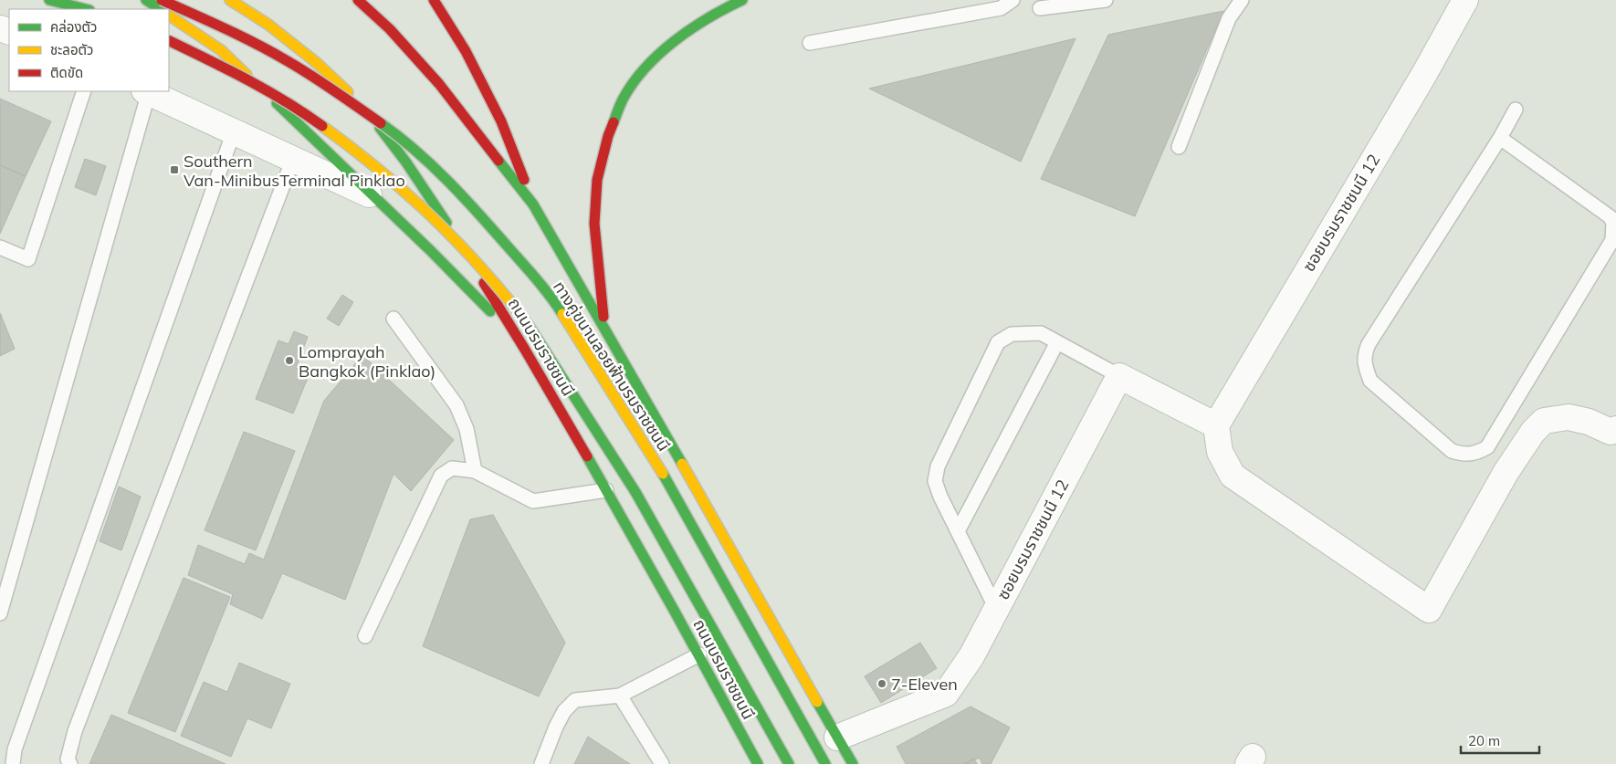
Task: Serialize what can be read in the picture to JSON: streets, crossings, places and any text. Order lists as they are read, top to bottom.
{
  "streets": {
    "main road": ["ถนนบรมราชชนนี", "ทางคู่ขนานลอยฟ้าบรมราชชนนี"],
    "street": ["ซอยบรมราชชนนี 12"]
  },
  "places": {
    "transit": ["Southern Van-MinibusTerminal Pinklao"],
    "other": ["Lomprayah Bangkok (Pinklao)", "7-Eleven"]
  },
  "legend": ["คล่องตัว", "ชะลอตัว", "ติดขัด"],
  "scale_bar": "20 m"
}
